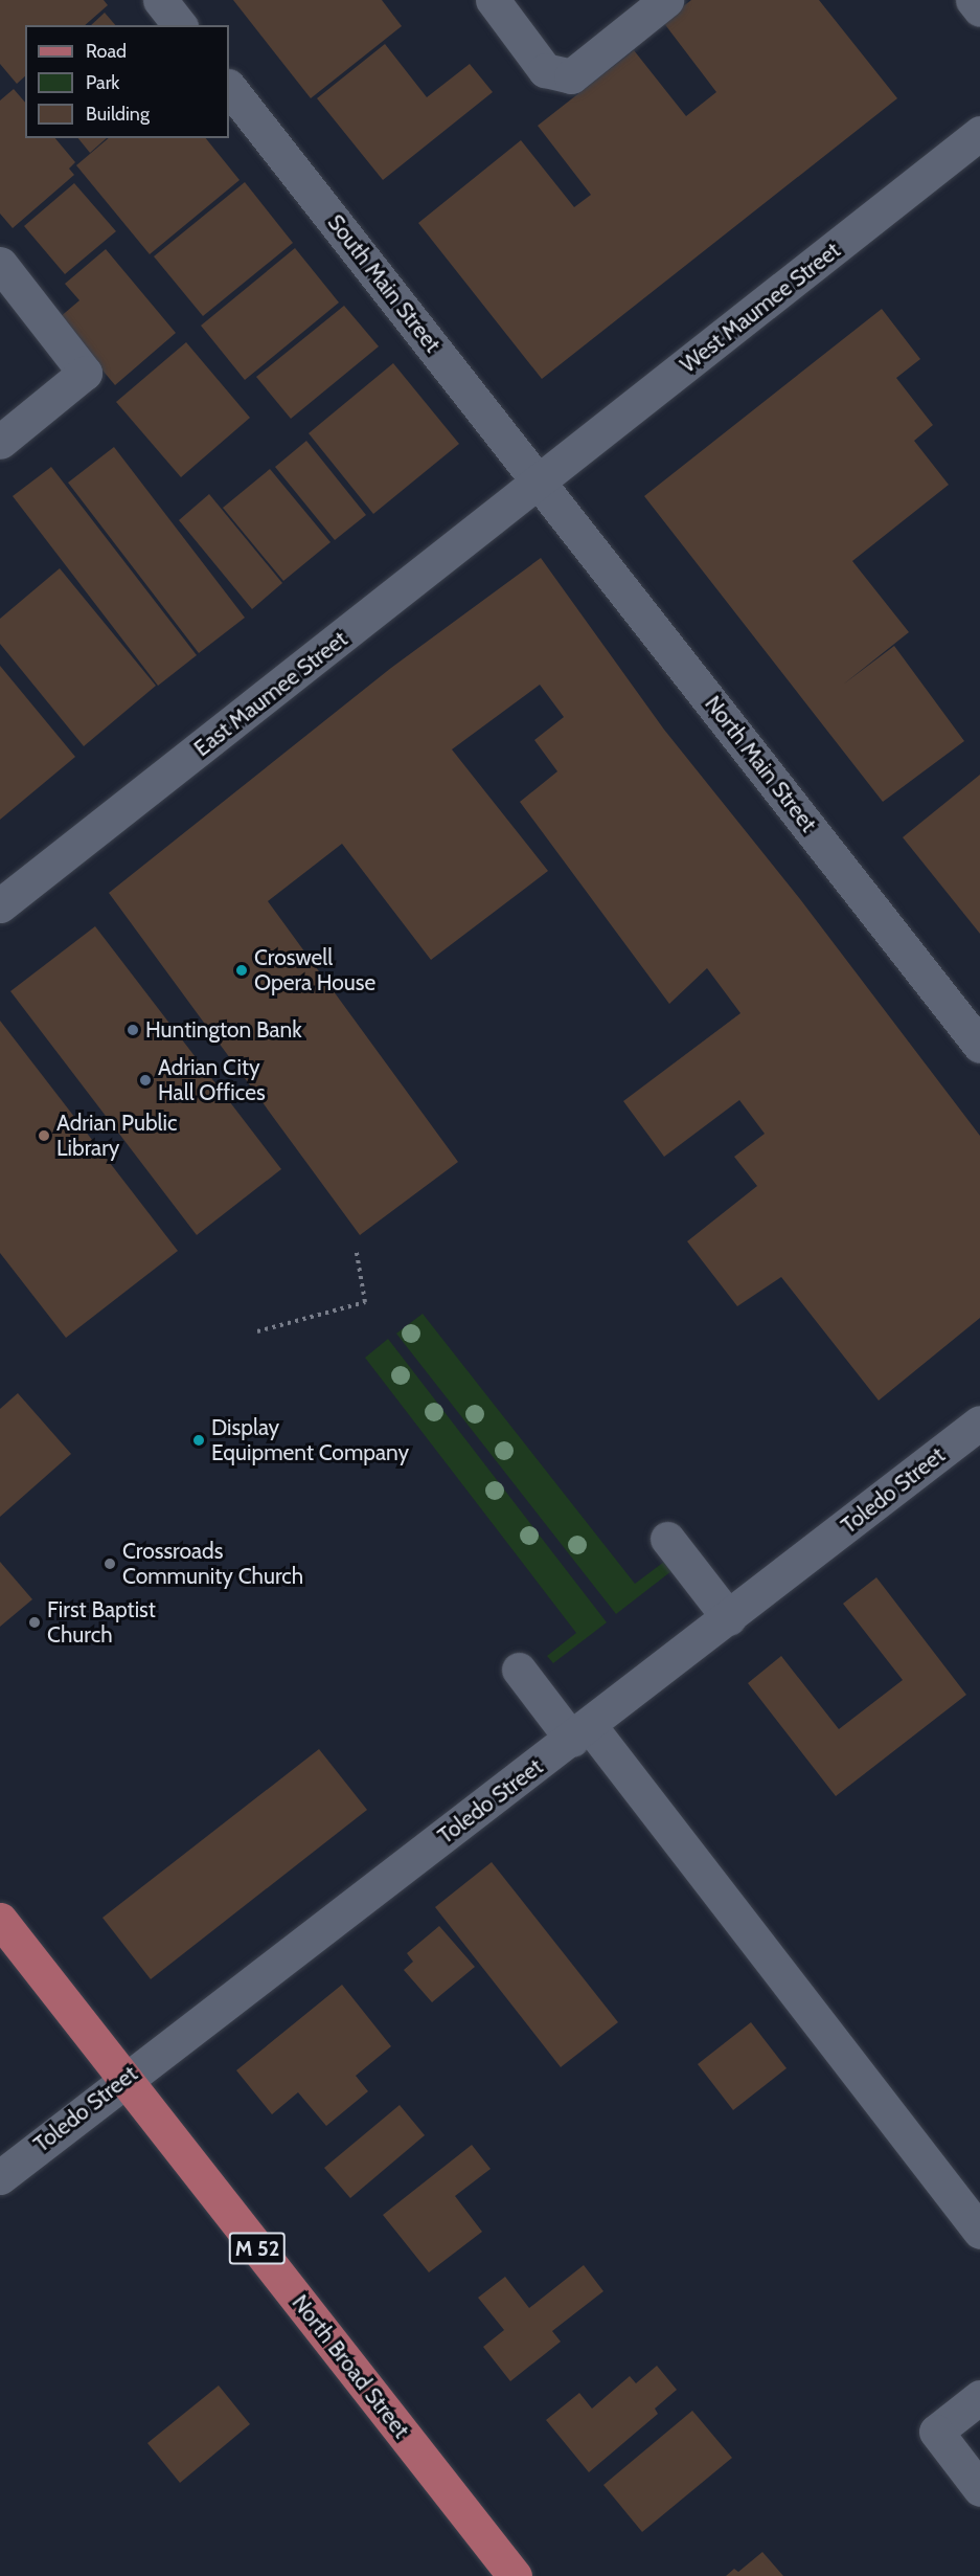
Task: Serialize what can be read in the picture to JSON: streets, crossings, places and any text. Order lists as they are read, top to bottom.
{
  "streets": {
    "main road": ["M 52", "North Broad Street"],
    "street": [
      "South Main Street",
      "West Maumee Street",
      "East Maumee Street",
      "North Main Street",
      "Toledo Street"
    ]
  },
  "crossings": [
    ["South Main Street", "West Maumee Street"],
    ["South Main Street", "East Maumee Street"],
    ["South Main Street", "North Main Street"],
    ["West Maumee Street", "East Maumee Street"],
    ["West Maumee Street", "North Main Street"],
    ["East Maumee Street", "North Main Street"],
    ["Toledo Street", "North Broad Street"]
  ],
  "places": [
    "Croswell Opera House",
    "Huntington Bank",
    "Adrian City Hall Offices",
    "Adrian Public Library",
    "Display Equipment Company",
    "Crossroads Community Church",
    "First Baptist Church"
  ],
  "legend": ["Road", "Park", "Building"]
}
